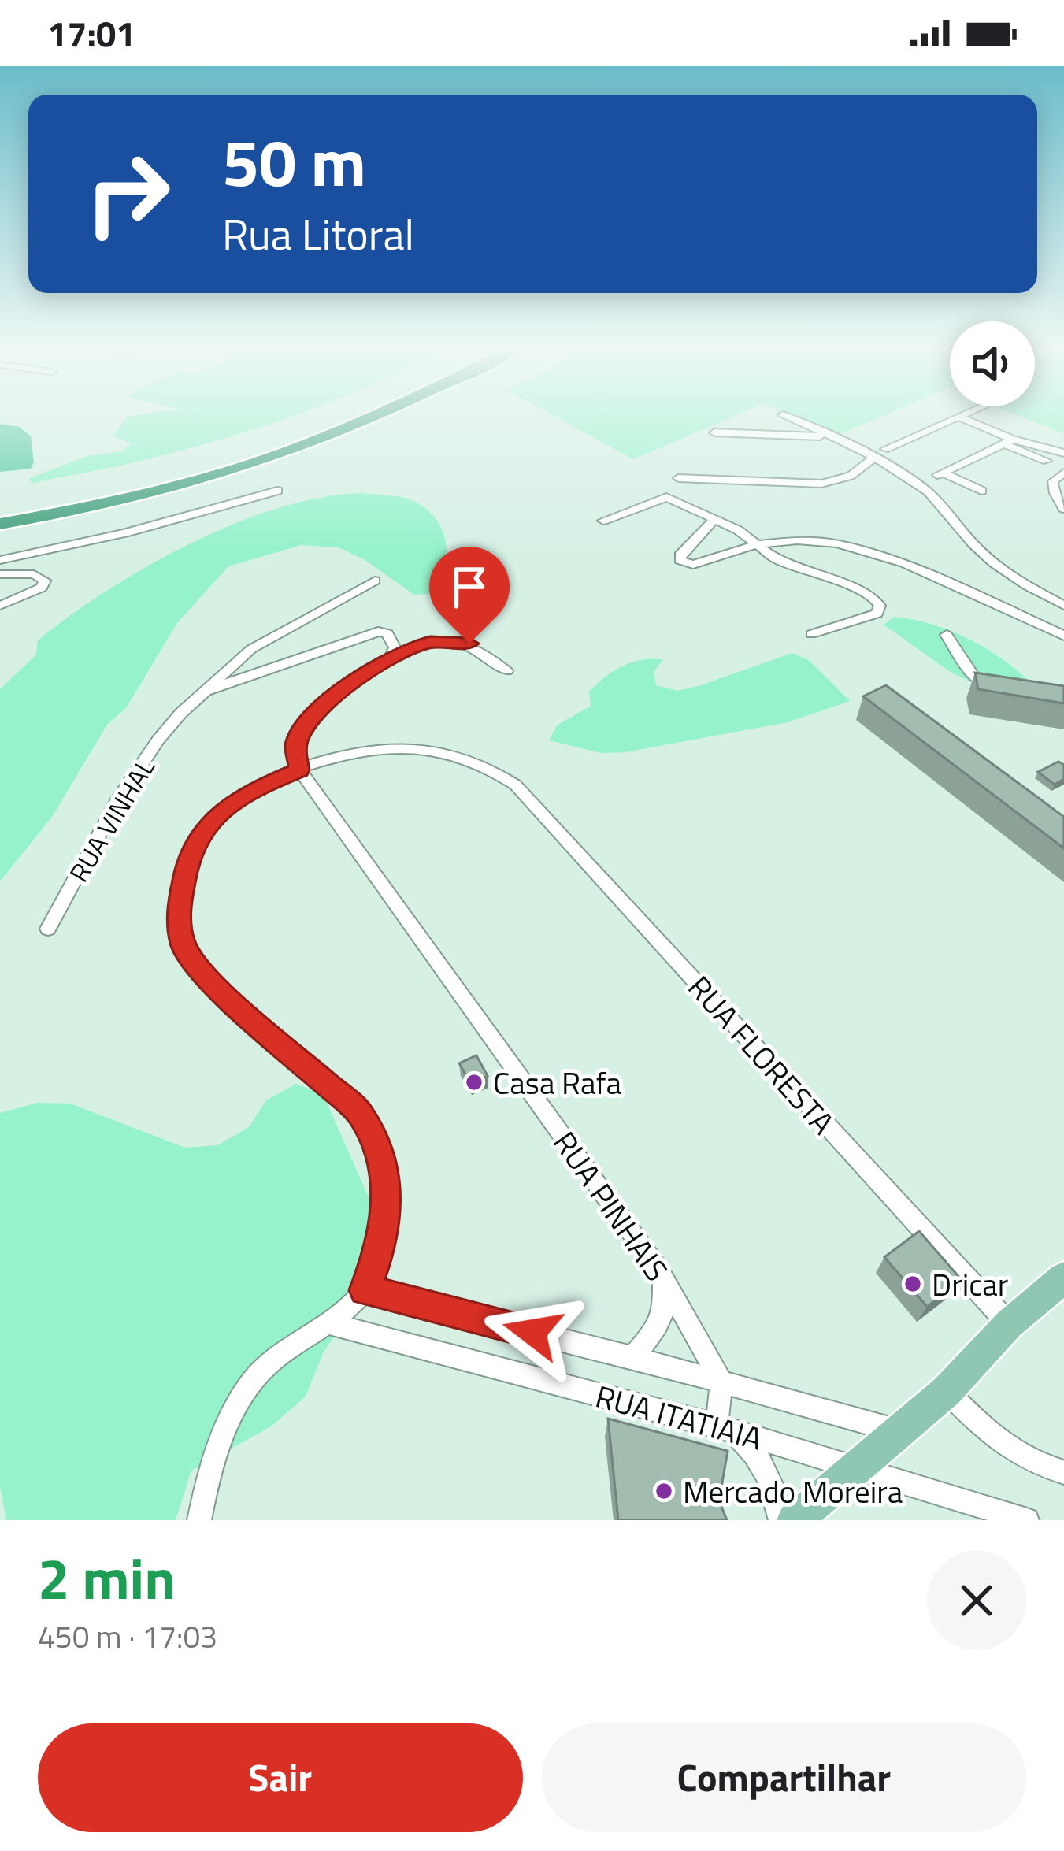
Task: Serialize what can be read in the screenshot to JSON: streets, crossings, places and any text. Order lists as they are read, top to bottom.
{
  "streets": {
    "street": [
      "RUA VINHAL",
      "RUA FLORESTA",
      "RUA PINHAIS",
      "RUA ITATIAIA"
    ]
  },
  "crossings": [
    ["RUA FLORESTA", "RUA PINHAIS"],
    ["RUA FLORESTA", "RUA ITATIAIA"],
    ["RUA PINHAIS", "RUA ITATIAIA"]
  ],
  "places": ["Casa Rafa", "Dricar", "Mercado Moreira"],
  "page": {
    "status": "17:01",
    "turn": ["50 m", "Rua Litoral"],
    "heading": ["2 min", "450 m · 17:03"],
    "buttons": ["Sair", "Compartilhar"]
  }
}
